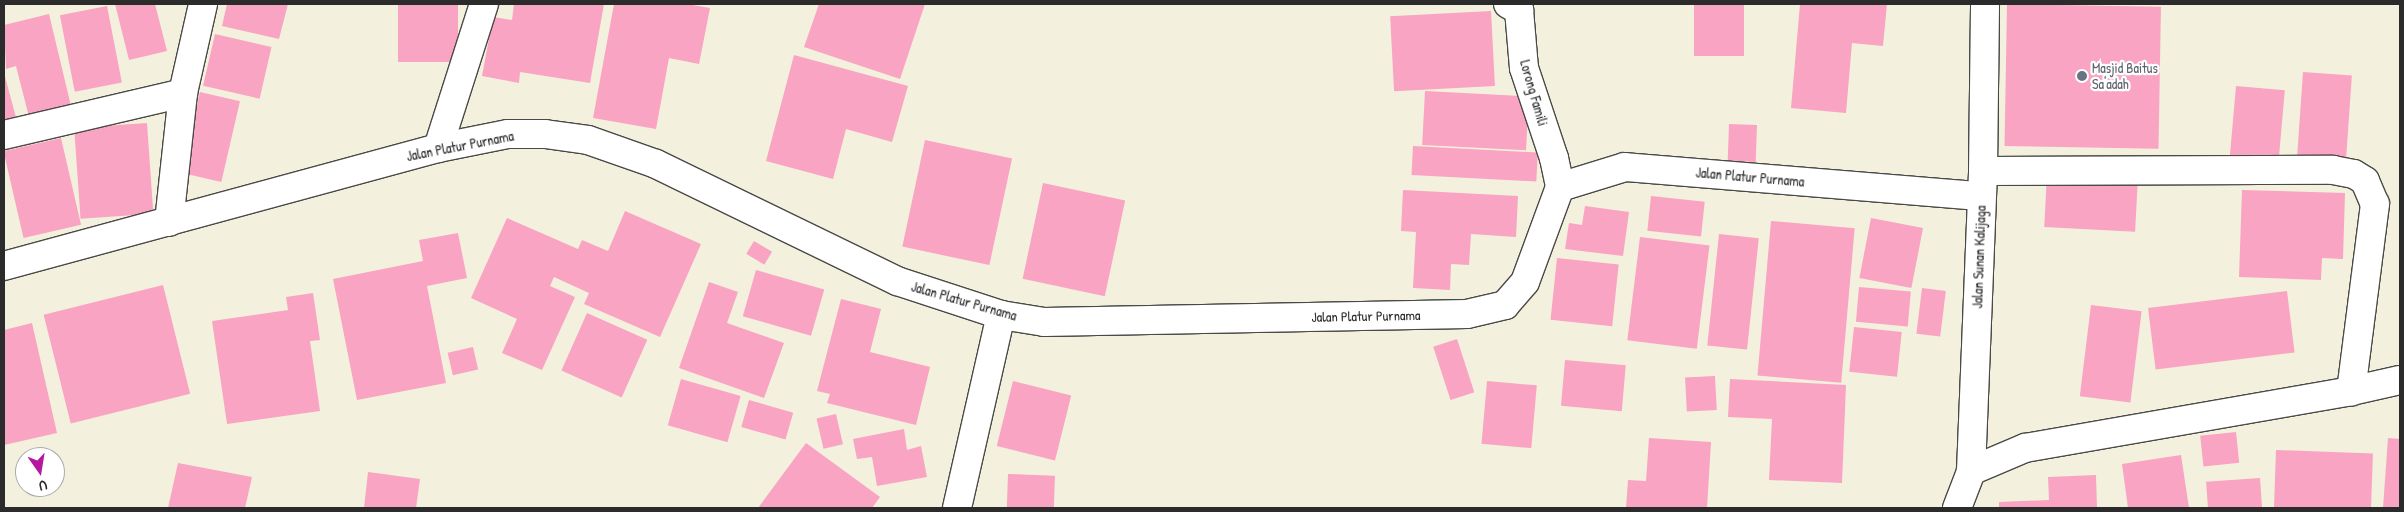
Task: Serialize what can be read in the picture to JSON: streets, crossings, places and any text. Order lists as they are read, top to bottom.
{
  "streets": {
    "street": ["Lorong Famili", "Jalan Platur Purnama", "Jalan Sunan Kalijaga"]
  },
  "crossings": [
    ["Lorong Famili", "Jalan Platur Purnama"],
    ["Jalan Platur Purnama", "Jalan Sunan Kalijaga"]
  ],
  "places": ["Masjid Baitus Sa'adah"],
  "north": "bottom"
}
